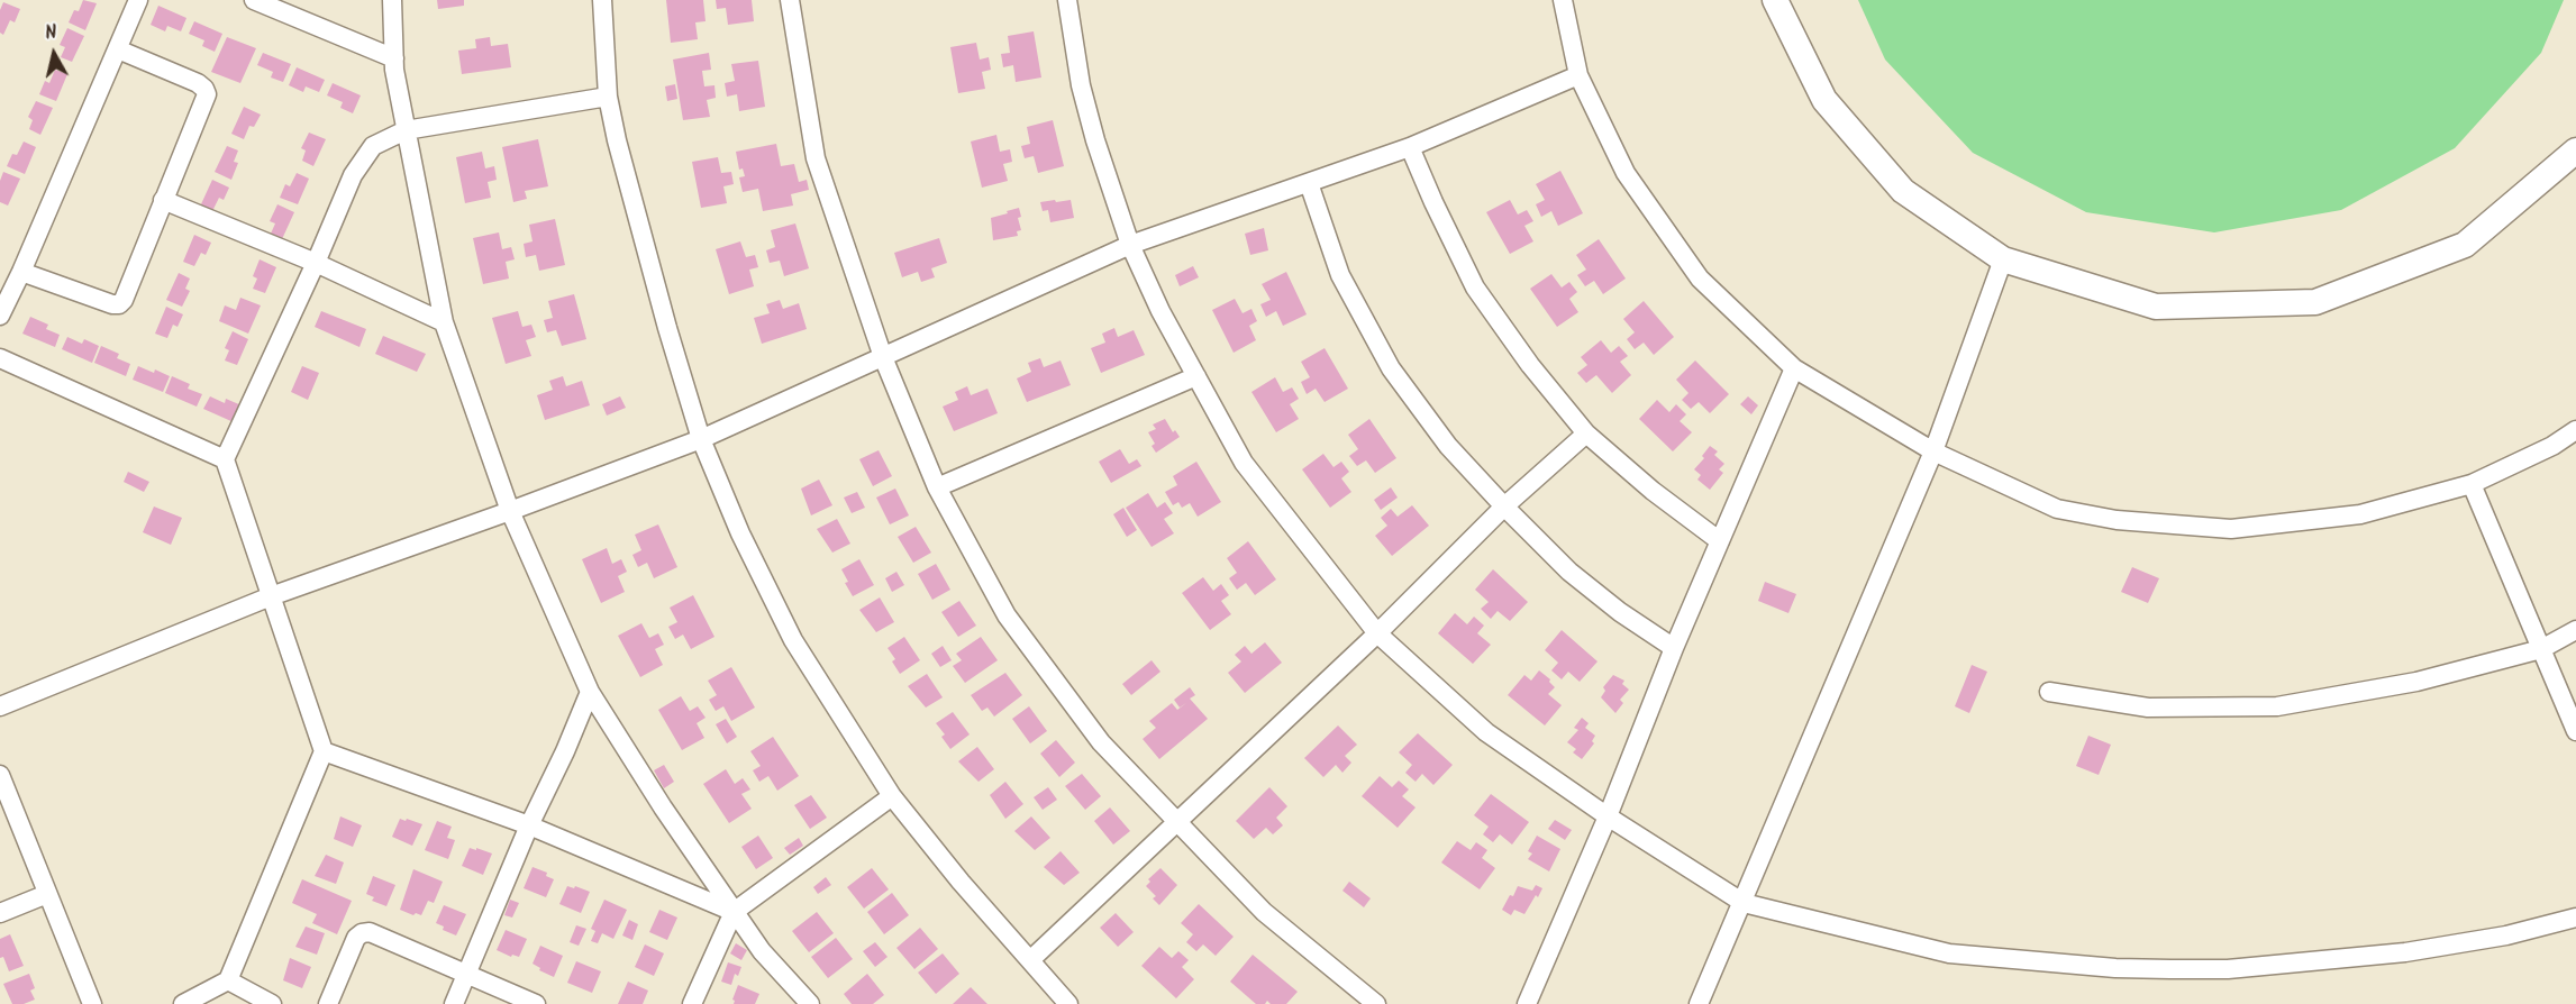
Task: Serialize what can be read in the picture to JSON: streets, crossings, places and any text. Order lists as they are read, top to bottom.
{
  "north": "top"
}
